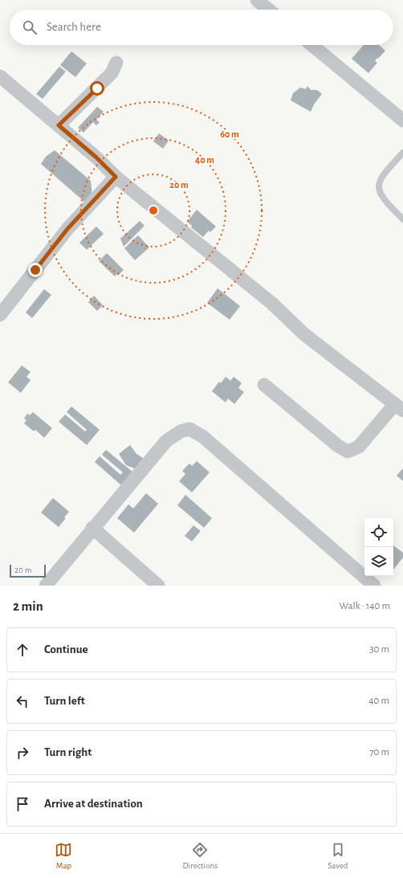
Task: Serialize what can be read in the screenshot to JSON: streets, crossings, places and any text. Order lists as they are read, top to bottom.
{
  "scale_bar": "20 m",
  "page": {
    "search": "Search here",
    "scale": "20 m",
    "heading": ["2 min", "Walk · 140 m"],
    "list": [
      ["Continue", "30 m"],
      ["Turn left", "40 m"],
      ["Turn right", "70 m"],
      "Arrive at destination"
    ],
    "nav": ["Map", "Directions", "Saved"]
  },
  "rings": ["60 m", "40 m", "20 m"]
}
